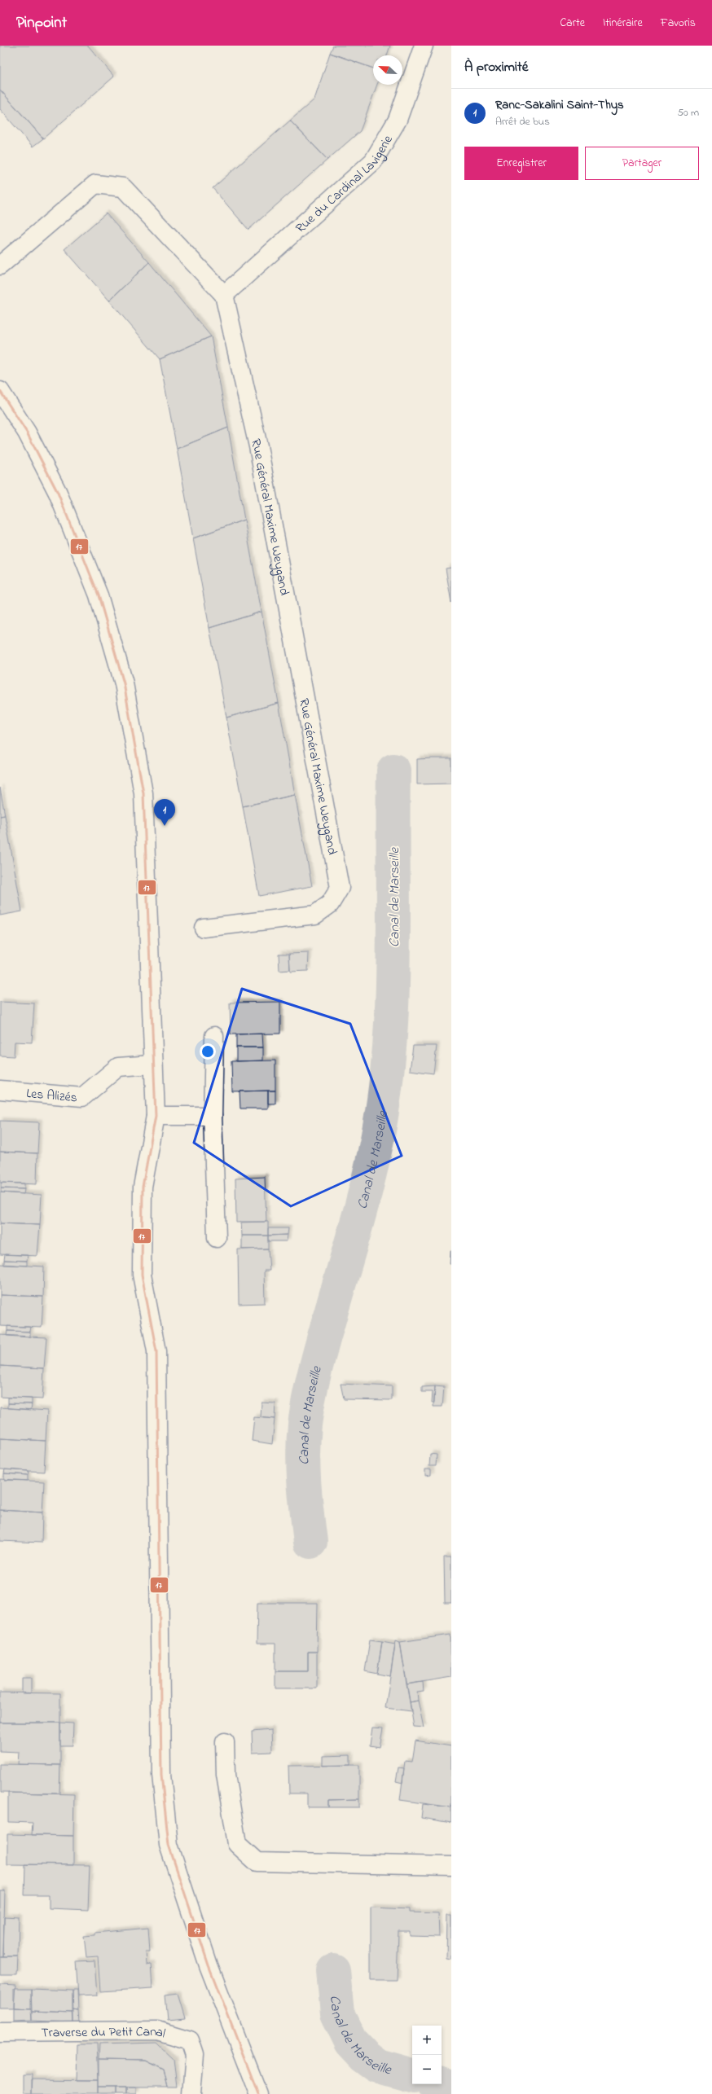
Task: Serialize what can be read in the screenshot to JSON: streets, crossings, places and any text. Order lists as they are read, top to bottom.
{
  "streets": {
    "street": [
      "Rue du Cardinal Lavigerie",
      "Rue Général Maxime Weygand",
      "Les Alizés",
      "Traverse du Petit Canal"
    ]
  },
  "crossings": [
    ["Rue du Cardinal Lavigerie", "Rue Général Maxime Weygand"]
  ],
  "water": ["Canal de Marseille"],
  "lines": ["transit line 17"],
  "north": "top left",
  "page": {
    "header": "Pinpoint",
    "nav": ["Carte", "Itinéraire", "Favoris"],
    "heading": "À proximité",
    "list": [
      {
        "mark": "1",
        "name": "Ranc-Sakalini Saint-Thys",
        "note": "Arrêt de bus",
        "value": "50 m"
      }
    ],
    "buttons": ["Enregistrer", "Partager"],
    "pins": "1",
    "map_buttons": ["+", "−"]
  }
}
